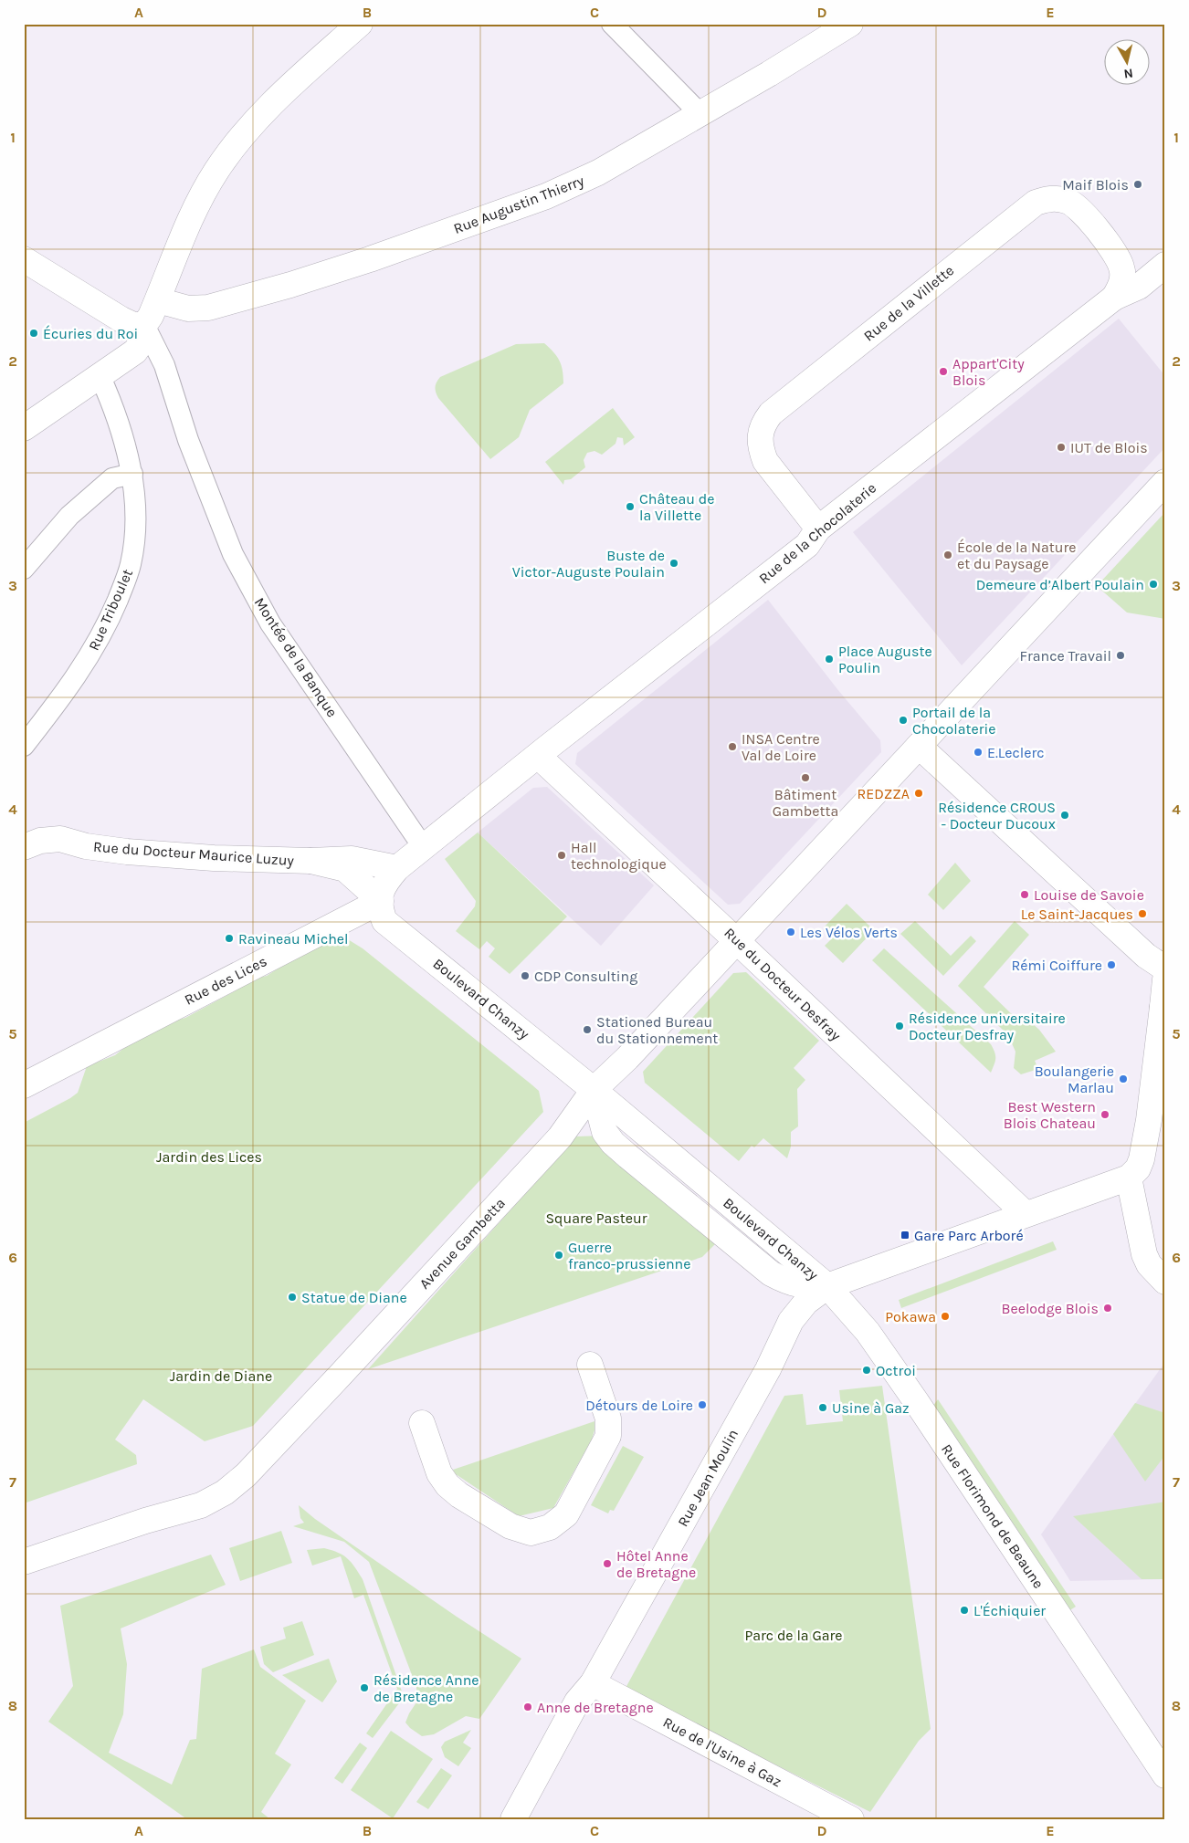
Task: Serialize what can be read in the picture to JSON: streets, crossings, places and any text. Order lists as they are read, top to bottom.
{
  "streets": {
    "street": [
      "Rue Augustin Thierry",
      "Rue de la Villette",
      "Rue de la Chocolaterie",
      "Rue Triboulet",
      "Montée de la Banque",
      "Rue du Docteur Maurice Luzuy",
      "Rue des Lices",
      "Rue du Docteur Desfray",
      "Boulevard Chanzy",
      "Avenue Gambetta",
      "Rue Jean Moulin",
      "Rue Florimond de Beaune",
      "Rue de l'Usine à Gaz"
    ]
  },
  "crossings": [
    ["Rue de la Villette", "Rue de la Chocolaterie"],
    ["Rue de la Chocolaterie", "Rue du Docteur Desfray"],
    ["Rue du Docteur Maurice Luzuy", "Rue des Lices"],
    ["Rue du Docteur Maurice Luzuy", "Boulevard Chanzy"],
    ["Rue des Lices", "Boulevard Chanzy"],
    ["Rue du Docteur Desfray", "Avenue Gambetta"],
    ["Rue du Docteur Desfray", "Rue Jean Moulin"],
    ["Boulevard Chanzy", "Avenue Gambetta"],
    ["Boulevard Chanzy", "Rue Jean Moulin"],
    ["Boulevard Chanzy", "Rue Florimond de Beaune"],
    ["Rue Jean Moulin", "Rue Florimond de Beaune"],
    ["Rue Jean Moulin", "Rue de l'Usine à Gaz"]
  ],
  "parks": [
    "Jardin des Lices",
    "Square Pasteur",
    "Jardin de Diane",
    "Parc de la Gare"
  ],
  "places": {
    "other": [
      "Maif Blois",
      "Écuries du Roi",
      "Appart'City Blois",
      "IUT de Blois",
      "Château de la Villette",
      "École de la Nature et du Paysage",
      "Buste de Victor-Auguste Poulain",
      "Demeure d’Albert Poulain",
      "France Travail",
      "Place Auguste Poulin",
      "Portail de la Chocolaterie",
      "INSA Centre Val de Loire",
      "E.Leclerc",
      "Bâtiment Gambetta",
      "REDZZA",
      "Résidence CROUS - Docteur Ducoux",
      "Hall technologique",
      "Louise de Savoie",
      "Le Saint-Jacques",
      "Les Vélos Verts",
      "Ravineau Michel",
      "Rémi Coiffure",
      "CDP Consulting",
      "Résidence universitaire Docteur Desfray",
      "Stationed Bureau du Stationnement",
      "Boulangerie Marlau",
      "Best Western Blois Chateau",
      "Guerre franco-prussienne",
      "Statue de Diane",
      "Beelodge Blois",
      "Pokawa",
      "Octroi",
      "Détours de Loire",
      "Usine à Gaz",
      "Hôtel Anne de Bretagne",
      "L'Échiquier",
      "Résidence Anne de Bretagne",
      "Anne de Bretagne"
    ],
    "transit": ["Gare Parc Arboré"]
  },
  "north": "bottom",
  "grid": {
    "columns": [
      "A",
      "B",
      "C",
      "D",
      "E"
    ],
    "rows": [
      "1",
      "2",
      "3",
      "4",
      "5",
      "6",
      "7",
      "8"
    ]
  }
}
